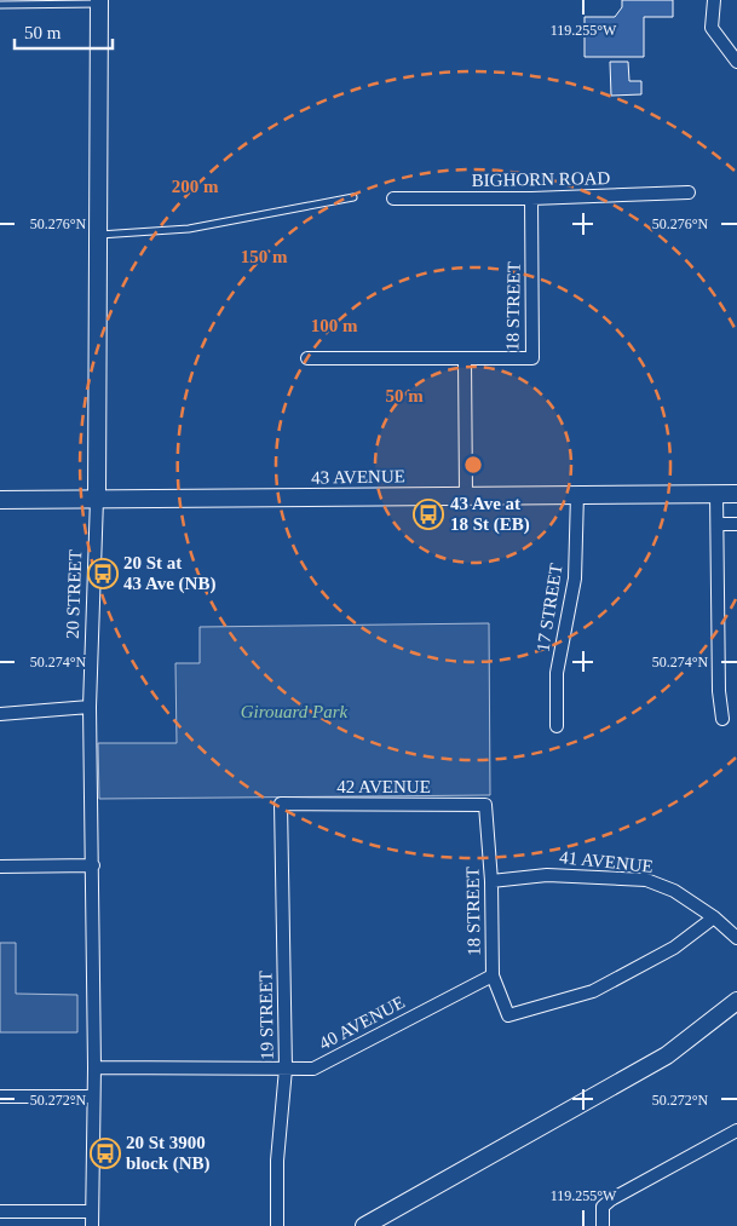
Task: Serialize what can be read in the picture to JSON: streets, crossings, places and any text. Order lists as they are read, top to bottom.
{
  "streets": {
    "street": [
      "BIGHORN ROAD",
      "18 STREET",
      "43 AVENUE",
      "20 STREET",
      "17 STREET",
      "42 AVENUE",
      "41 AVENUE",
      "19 STREET",
      "40 AVENUE"
    ]
  },
  "crossings": [
    ["BIGHORN ROAD", "18 STREET"],
    ["18 STREET", "42 AVENUE"],
    ["18 STREET", "41 AVENUE"],
    ["18 STREET", "40 AVENUE"],
    ["43 AVENUE", "20 STREET"],
    ["43 AVENUE", "17 STREET"],
    ["20 STREET", "40 AVENUE"],
    ["42 AVENUE", "19 STREET"],
    ["19 STREET", "40 AVENUE"]
  ],
  "parks": ["Girouard Park"],
  "places": {
    "bus stop": ["43 Ave at 18 St (EB)", "20 St at 43 Ave (NB)", "20 St 3900 block (NB)"]
  },
  "scale_bar": "50 m",
  "coordinates": [
    "119.255°W",
    "50.276°N",
    "50.274°N",
    "50.272°N"
  ],
  "rings": [
    "200 m",
    "150 m",
    "100 m",
    "50 m"
  ]
}
